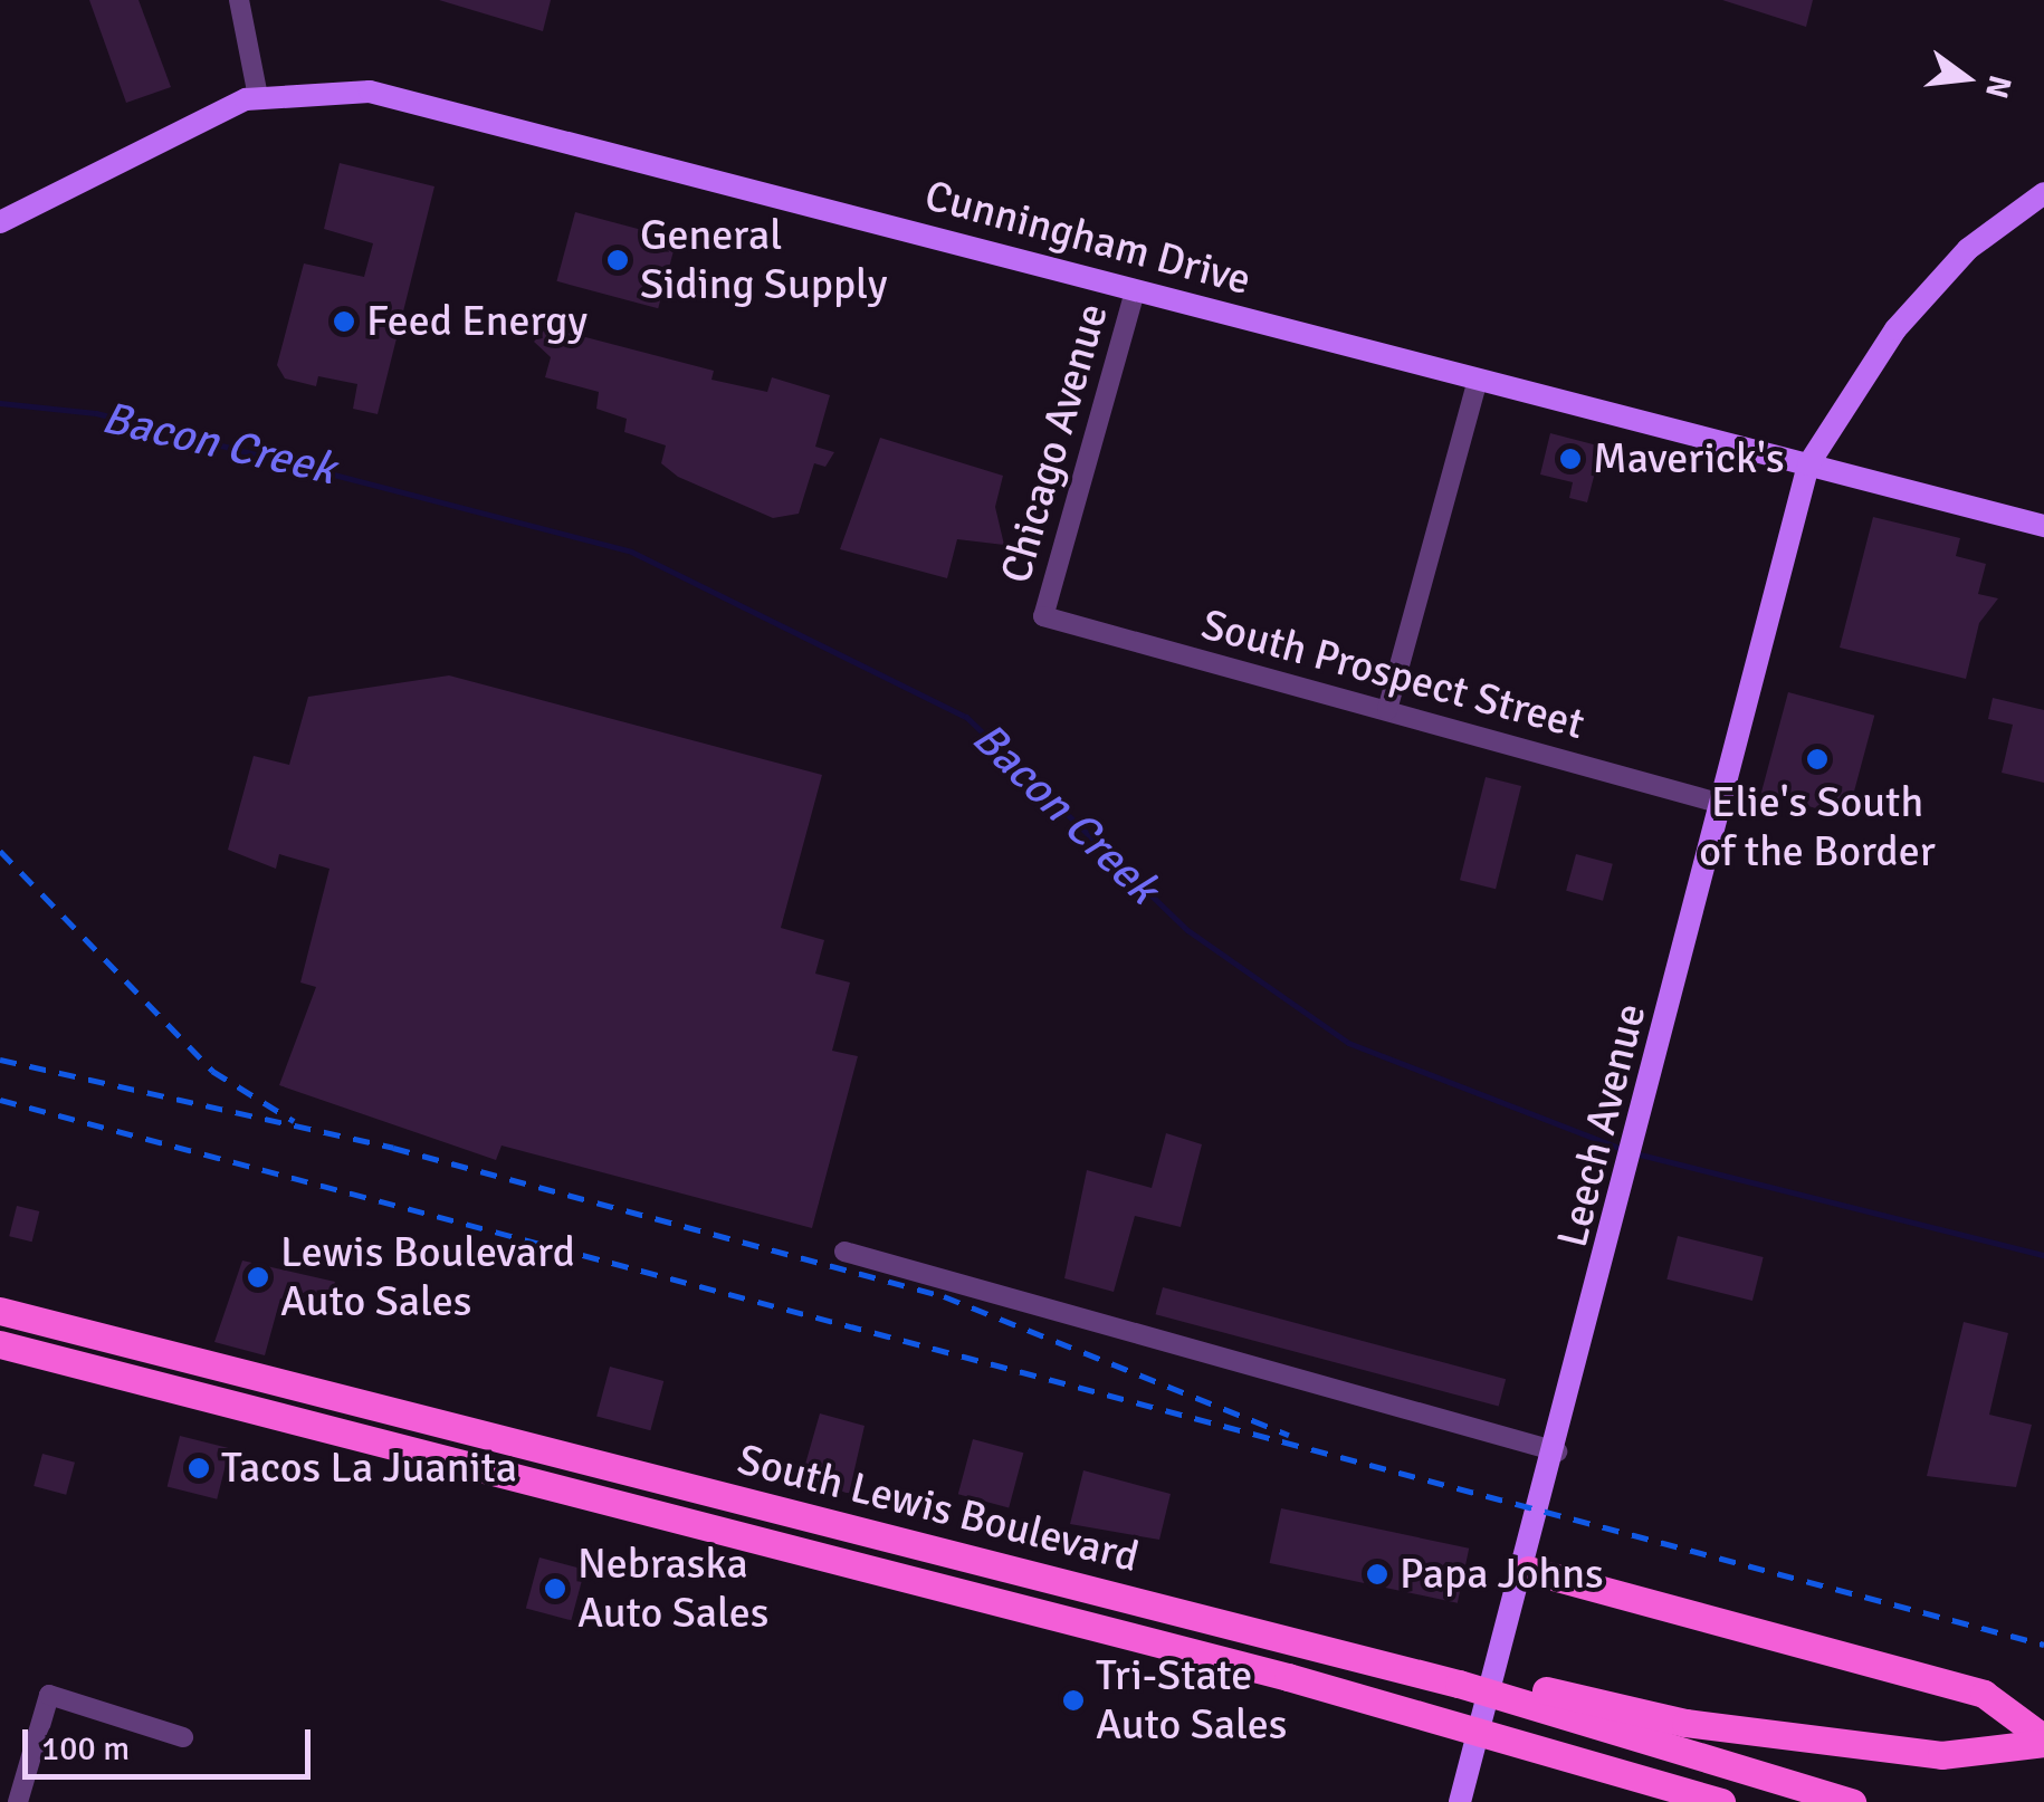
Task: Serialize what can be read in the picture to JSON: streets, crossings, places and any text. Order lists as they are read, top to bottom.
{
  "streets": {
    "main road": ["South Lewis Boulevard"],
    "street": [
      "Cunningham Drive",
      "Chicago Avenue",
      "South Prospect Street",
      "Leech Avenue"
    ]
  },
  "crossings": [
    ["Cunningham Drive", "Chicago Avenue"],
    ["Cunningham Drive", "Leech Avenue"],
    ["Chicago Avenue", "South Prospect Street"],
    ["South Prospect Street", "Leech Avenue"],
    ["Leech Avenue", "South Lewis Boulevard"]
  ],
  "water": ["Bacon Creek"],
  "places": [
    "General Siding Supply",
    "Feed Energy",
    "Maverick's",
    "Elie's South of the Border",
    "Lewis Boulevard Auto Sales",
    "Tacos La Juanita",
    "Papa Johns",
    "Nebraska Auto Sales",
    "Tri-State Auto Sales"
  ],
  "scale_bar": "100 m",
  "north": "right"
}
